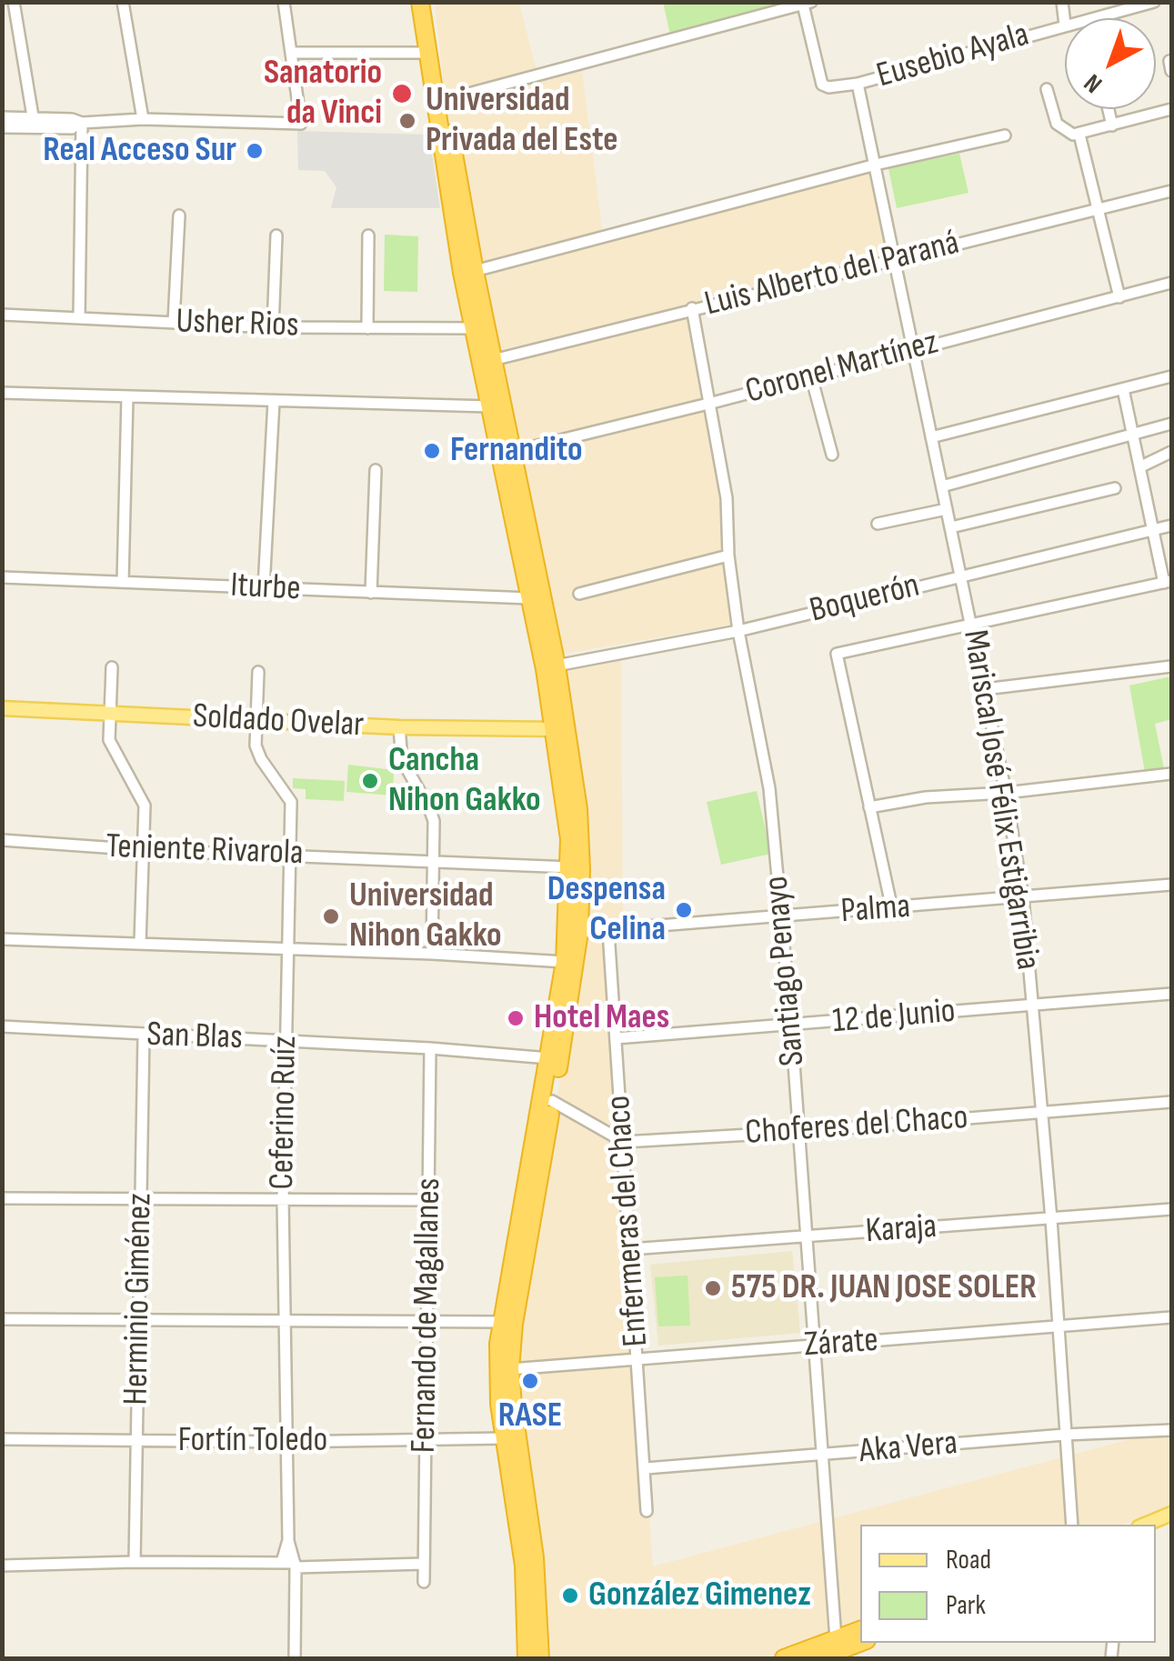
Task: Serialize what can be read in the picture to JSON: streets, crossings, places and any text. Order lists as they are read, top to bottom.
{
  "streets": {
    "main road": ["Soldado Ovelar"],
    "street": [
      "Eusebio Ayala",
      "Luis Alberto del Paraná",
      "Usher Rios",
      "Coronel Martínez",
      "Iturbe",
      "Boquerón",
      "Mariscal José Félix Estigarribia",
      "Teniente Rivarola",
      "Palma",
      "Santiago Penayo",
      "12 de Junio",
      "San Blas",
      "Ceferino Ruíz",
      "Choferes del Chaco",
      "Enfermeras del Chaco",
      "Karaja",
      "Herminio Giménez",
      "Fernando de Magallanes",
      "Zárate",
      "Fortín Toledo",
      "Aka Vera"
    ]
  },
  "crossings": [
    ["Eusebio Ayala", "Mariscal José Félix Estigarribia"],
    ["Luis Alberto del Paraná", "Mariscal José Félix Estigarribia"],
    ["Luis Alberto del Paraná", "Santiago Penayo"],
    ["Coronel Martínez", "Mariscal José Félix Estigarribia"],
    ["Coronel Martínez", "Santiago Penayo"],
    ["Boquerón", "Mariscal José Félix Estigarribia"],
    ["Boquerón", "Santiago Penayo"],
    ["Soldado Ovelar", "Ceferino Ruíz"],
    ["Mariscal José Félix Estigarribia", "Palma"],
    ["Mariscal José Félix Estigarribia", "12 de Junio"],
    ["Mariscal José Félix Estigarribia", "Choferes del Chaco"],
    ["Mariscal José Félix Estigarribia", "Karaja"],
    ["Mariscal José Félix Estigarribia", "Zárate"],
    ["Mariscal José Félix Estigarribia", "Aka Vera"],
    ["Teniente Rivarola", "Ceferino Ruíz"],
    ["Palma", "Santiago Penayo"],
    ["Palma", "Enfermeras del Chaco"],
    ["Santiago Penayo", "12 de Junio"],
    ["Santiago Penayo", "Choferes del Chaco"],
    ["Santiago Penayo", "Karaja"],
    ["Santiago Penayo", "Zárate"],
    ["Santiago Penayo", "Aka Vera"],
    ["12 de Junio", "Enfermeras del Chaco"],
    ["San Blas", "Ceferino Ruíz"],
    ["San Blas", "Herminio Giménez"],
    ["San Blas", "Fernando de Magallanes"],
    ["Ceferino Ruíz", "Fortín Toledo"],
    ["Choferes del Chaco", "Enfermeras del Chaco"],
    ["Enfermeras del Chaco", "Karaja"],
    ["Enfermeras del Chaco", "Zárate"],
    ["Enfermeras del Chaco", "Aka Vera"],
    ["Herminio Giménez", "Fortín Toledo"],
    ["Fernando de Magallanes", "Fortín Toledo"]
  ],
  "places": [
    "Sanatorio da Vinci",
    "Universidad Privada del Este",
    "Real Acceso Sur",
    "Fernandito",
    "Cancha Nihon Gakko",
    "Despensa Celina",
    "Universidad Nihon Gakko",
    "Hotel Maes",
    "575 DR. JUAN JOSE SOLER",
    "RASE",
    "González Gimenez"
  ],
  "legend": ["Road", "Park"],
  "north": "bottom left"
}
